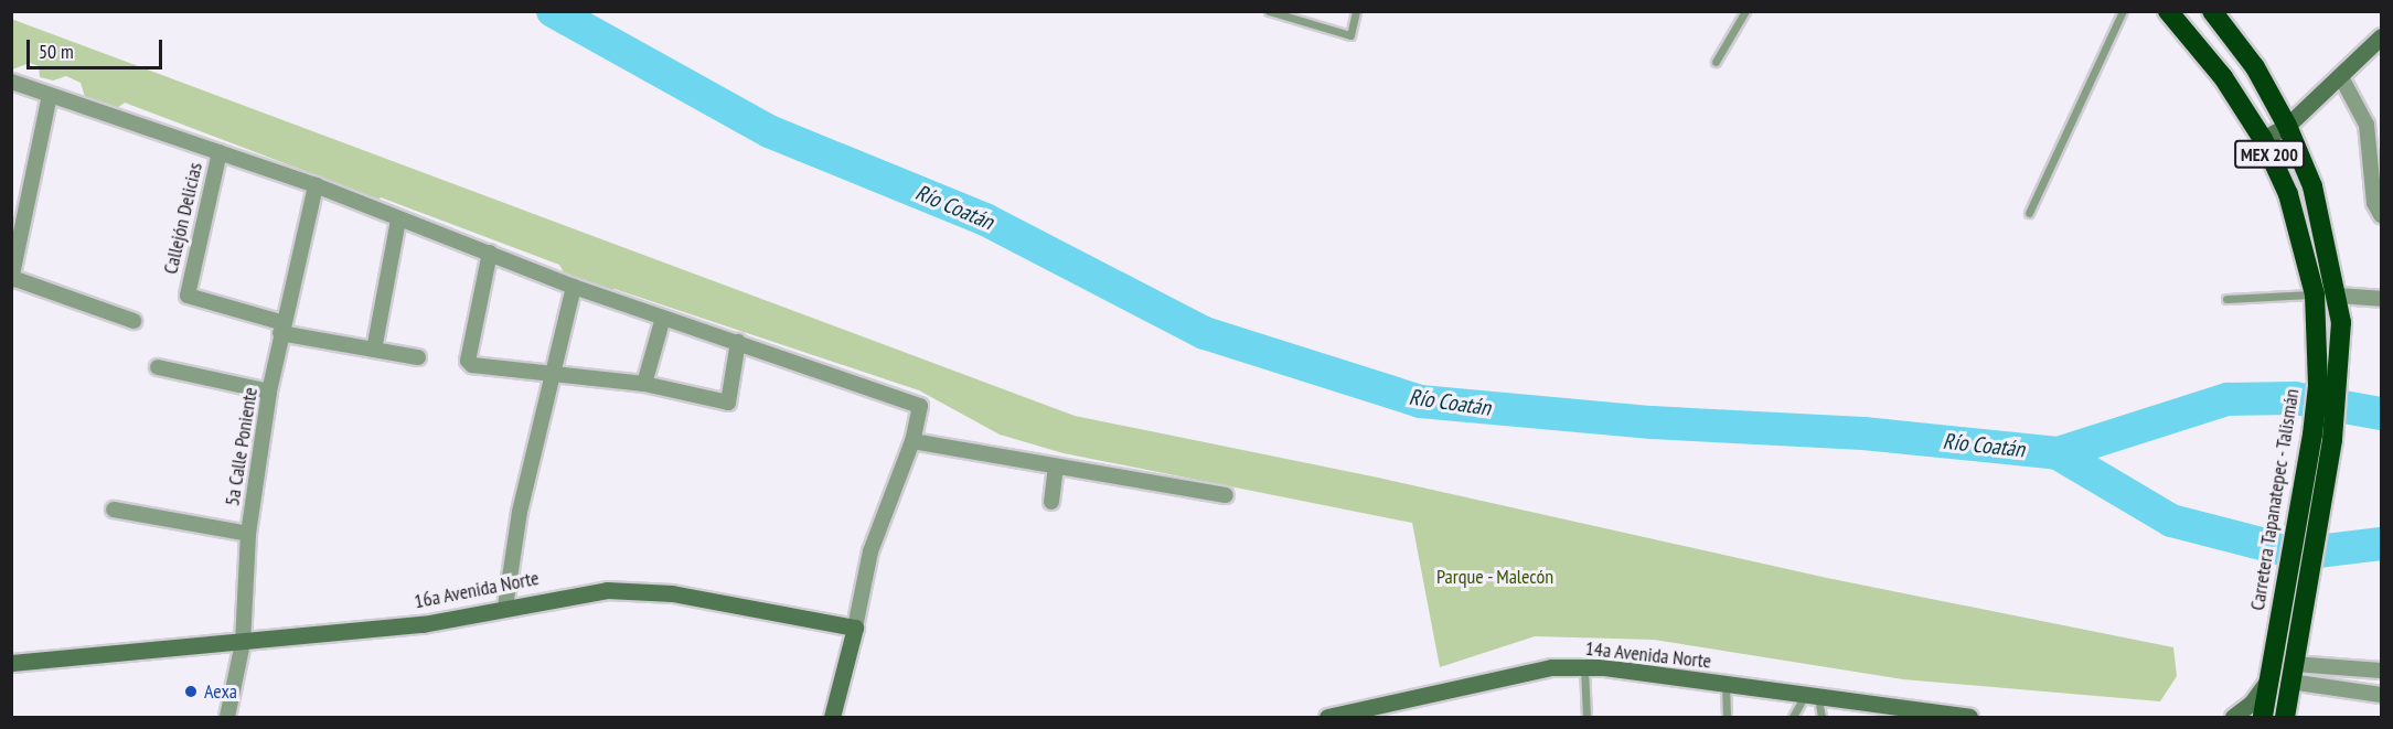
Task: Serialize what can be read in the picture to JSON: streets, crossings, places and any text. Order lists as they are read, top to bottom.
{
  "streets": {
    "highway": ["MEX 200", "Carretera Tapanatepec - Talismán"],
    "main road": ["16a Avenida Norte", "14a Avenida Norte"],
    "street": ["Callejón Delicias", "5a Calle Poniente"]
  },
  "crossings": [
    ["Callejón Delicias", "5a Calle Poniente"],
    ["5a Calle Poniente", "16a Avenida Norte"]
  ],
  "water": ["Río Coatán"],
  "parks": ["Parque - Malecón"],
  "places": ["Aexa"],
  "scale_bar": "50 m"
}
